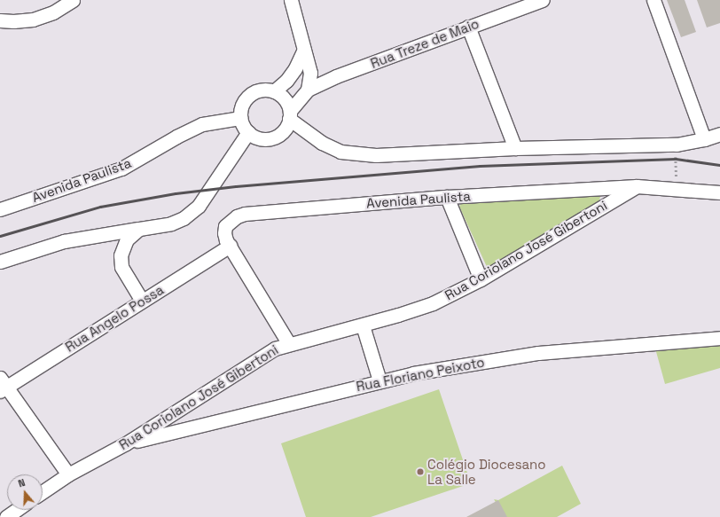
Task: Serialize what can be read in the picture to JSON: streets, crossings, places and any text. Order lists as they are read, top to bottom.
{
  "streets": {
    "street": [
      "Rua Treze de Maio",
      "Avenida Paulista",
      "Rua Coriolano José Gibertoni",
      "Rua Angelo Possa",
      "Rua Floriano Peixoto"
    ]
  },
  "crossings": [
    ["Rua Treze de Maio", "Avenida Paulista"],
    ["Avenida Paulista", "Rua Coriolano José Gibertoni"],
    ["Avenida Paulista", "Rua Angelo Possa"],
    ["Rua Coriolano José Gibertoni", "Rua Floriano Peixoto"]
  ],
  "places": ["Colégio Diocesano La Salle"],
  "north": "top"
}
